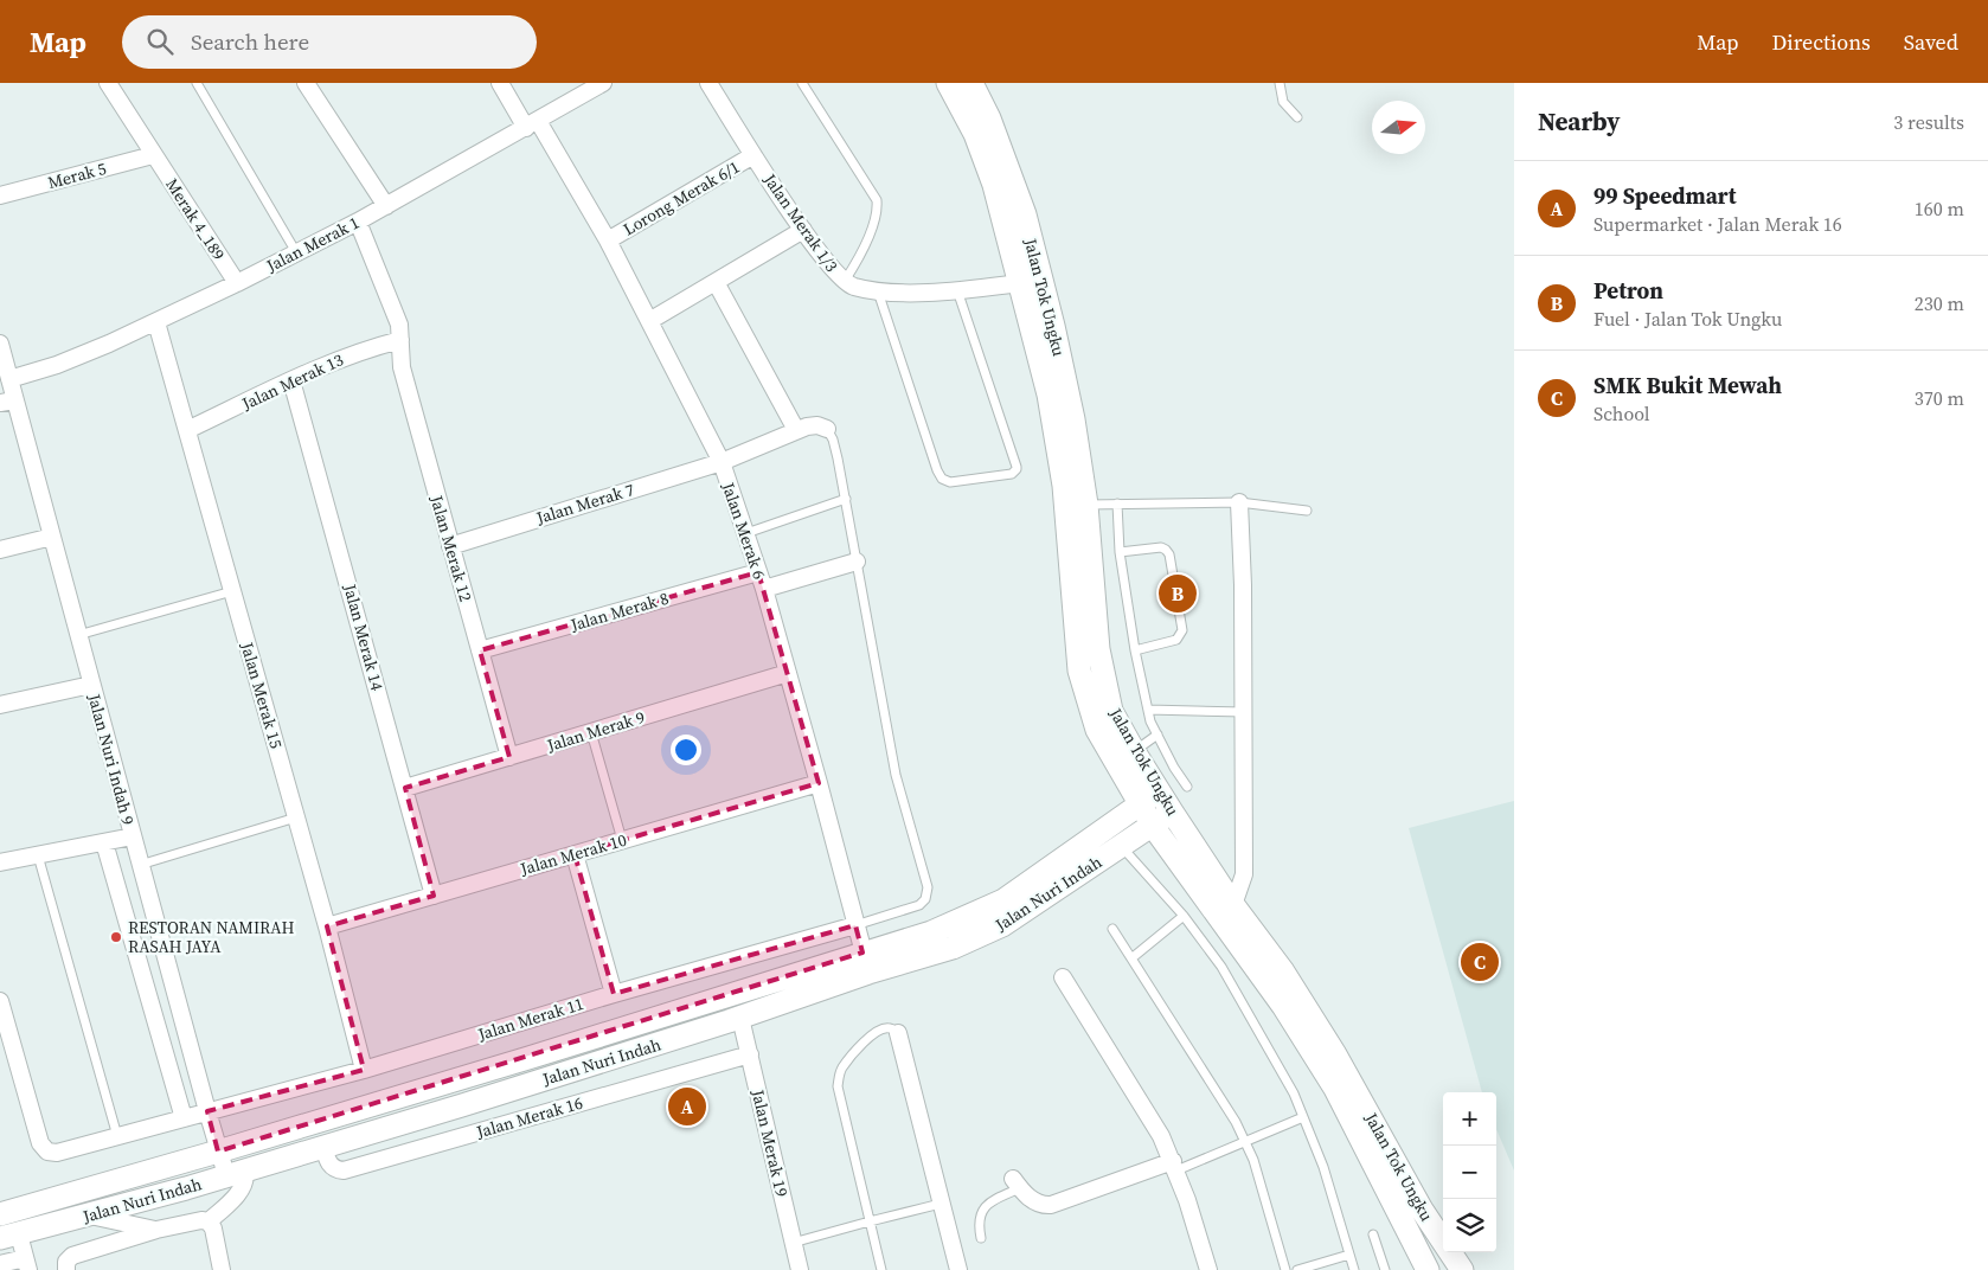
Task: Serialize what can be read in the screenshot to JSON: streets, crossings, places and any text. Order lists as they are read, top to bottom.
{
  "streets": {
    "main road": ["Jalan Tok Ungku", "Jalan Nuri Indah"],
    "street": [
      "Merak 5",
      "Lorong Merak 6/1",
      "Merak 4_189",
      "Jalan Merak 1/3",
      "Jalan Merak 1",
      "Jalan Merak 13",
      "Jalan Merak 7",
      "Jalan Merak 6",
      "Jalan Merak 12",
      "Jalan Merak 8",
      "Jalan Merak 14",
      "Jalan Merak 15",
      "Jalan Merak 9",
      "Jalan Nuri Indah 9",
      "Jalan Merak 10",
      "Jalan Merak 11",
      "Jalan Merak 16",
      "Jalan Merak 19"
    ]
  },
  "crossings": [
    ["Merak 5", "Merak 4_189"],
    ["Lorong Merak 6/1", "Jalan Merak 1/3"],
    ["Lorong Merak 6/1", "Jalan Merak 6"],
    ["Merak 4_189", "Jalan Merak 1"],
    ["Jalan Merak 1/3", "Jalan Tok Ungku"],
    ["Jalan Merak 1", "Jalan Merak 6"],
    ["Jalan Merak 1", "Jalan Merak 12"],
    ["Jalan Merak 1", "Jalan Merak 15"],
    ["Jalan Merak 1", "Jalan Nuri Indah 9"],
    ["Jalan Tok Ungku", "Jalan Nuri Indah"],
    ["Jalan Merak 13", "Jalan Merak 12"],
    ["Jalan Merak 13", "Jalan Merak 14"],
    ["Jalan Merak 13", "Jalan Merak 15"],
    ["Jalan Merak 7", "Jalan Merak 6"],
    ["Jalan Merak 7", "Jalan Merak 12"],
    ["Jalan Merak 6", "Jalan Merak 8"],
    ["Jalan Merak 6", "Jalan Merak 9"],
    ["Jalan Merak 6", "Jalan Merak 10"],
    ["Jalan Merak 6", "Jalan Nuri Indah"],
    ["Jalan Merak 6", "Jalan Merak 11"],
    ["Jalan Merak 12", "Jalan Merak 8"],
    ["Jalan Merak 12", "Jalan Merak 9"],
    ["Jalan Merak 14", "Jalan Merak 9"],
    ["Jalan Merak 14", "Jalan Merak 10"],
    ["Jalan Merak 15", "Jalan Merak 10"],
    ["Jalan Merak 15", "Jalan Merak 11"],
    ["Jalan Nuri Indah 9", "Jalan Nuri Indah"],
    ["Jalan Nuri Indah 9", "Jalan Merak 11"],
    ["Jalan Nuri Indah", "Jalan Merak 16"],
    ["Jalan Nuri Indah", "Jalan Merak 19"],
    ["Jalan Merak 16", "Jalan Merak 19"]
  ],
  "places": ["RESTORAN NAMIRAH RASAH JAYA"],
  "north": "right",
  "page": {
    "header": "Map",
    "search": "Search here",
    "nav": ["Map", "Directions", "Saved"],
    "heading": ["Nearby", "3 results"],
    "list": [
      {
        "mark": "A",
        "name": "99 Speedmart",
        "note": "Supermarket · Jalan Merak 16",
        "value": "160 m"
      },
      {
        "mark": "B",
        "name": "Petron",
        "note": "Fuel · Jalan Tok Ungku",
        "value": "230 m"
      },
      {
        "mark": "C",
        "name": "SMK Bukit Mewah",
        "note": "School",
        "value": "370 m"
      }
    ],
    "pins": ["B", "C", "A"],
    "map_buttons": ["+", "−"]
  }
}
